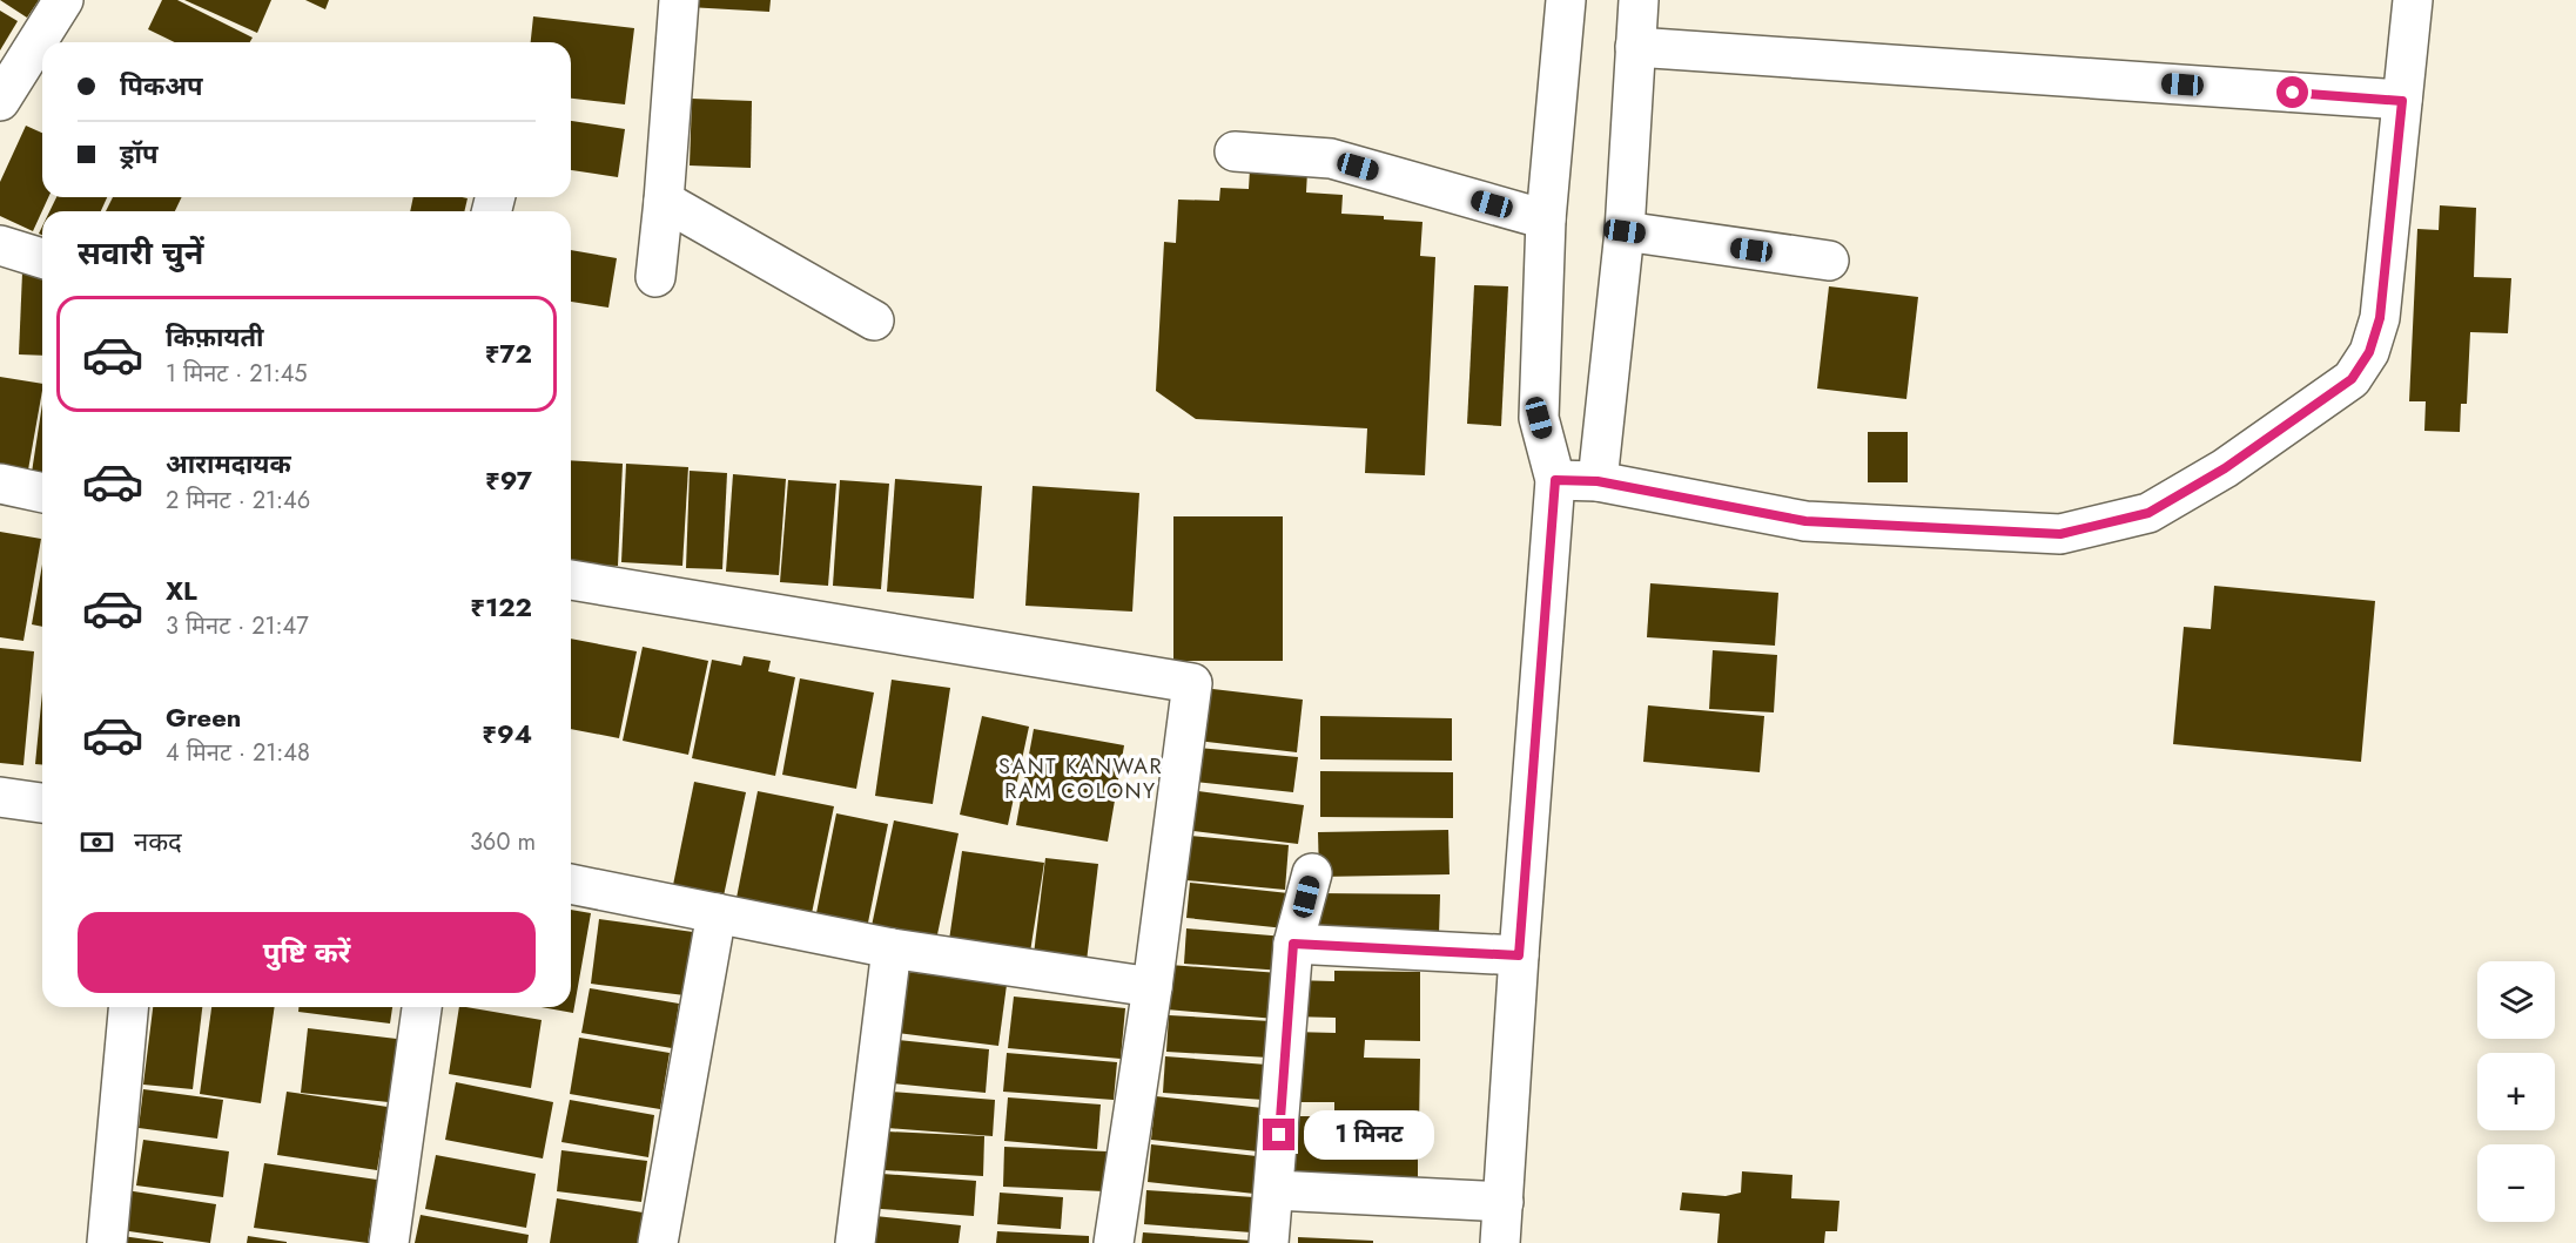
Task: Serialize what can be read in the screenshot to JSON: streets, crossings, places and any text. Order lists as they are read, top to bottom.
{
  "districts": ["SANT KANWAR RAM COLONY"],
  "page": {
    "banner": ["पिकअप", "ड्रॉप"],
    "heading": "सवारी चुनें",
    "list": [
      {
        "name": "किफ़ायती",
        "note": "1 मिनट · 21:45",
        "value": "₹72"
      },
      {
        "name": "आरामदायक",
        "note": "2 मिनट · 21:46",
        "value": "₹97"
      },
      {
        "name": "XL",
        "note": "3 मिनट · 21:47",
        "value": "₹122"
      },
      {
        "name": "Green",
        "note": "4 मिनट · 21:48",
        "value": "₹94"
      }
    ],
    "pay": ["नकद", "360 m"],
    "buttons": "पुष्टि करें",
    "map_buttons": ["+", "−"],
    "bubble": "1 मिनट"
  }
}
